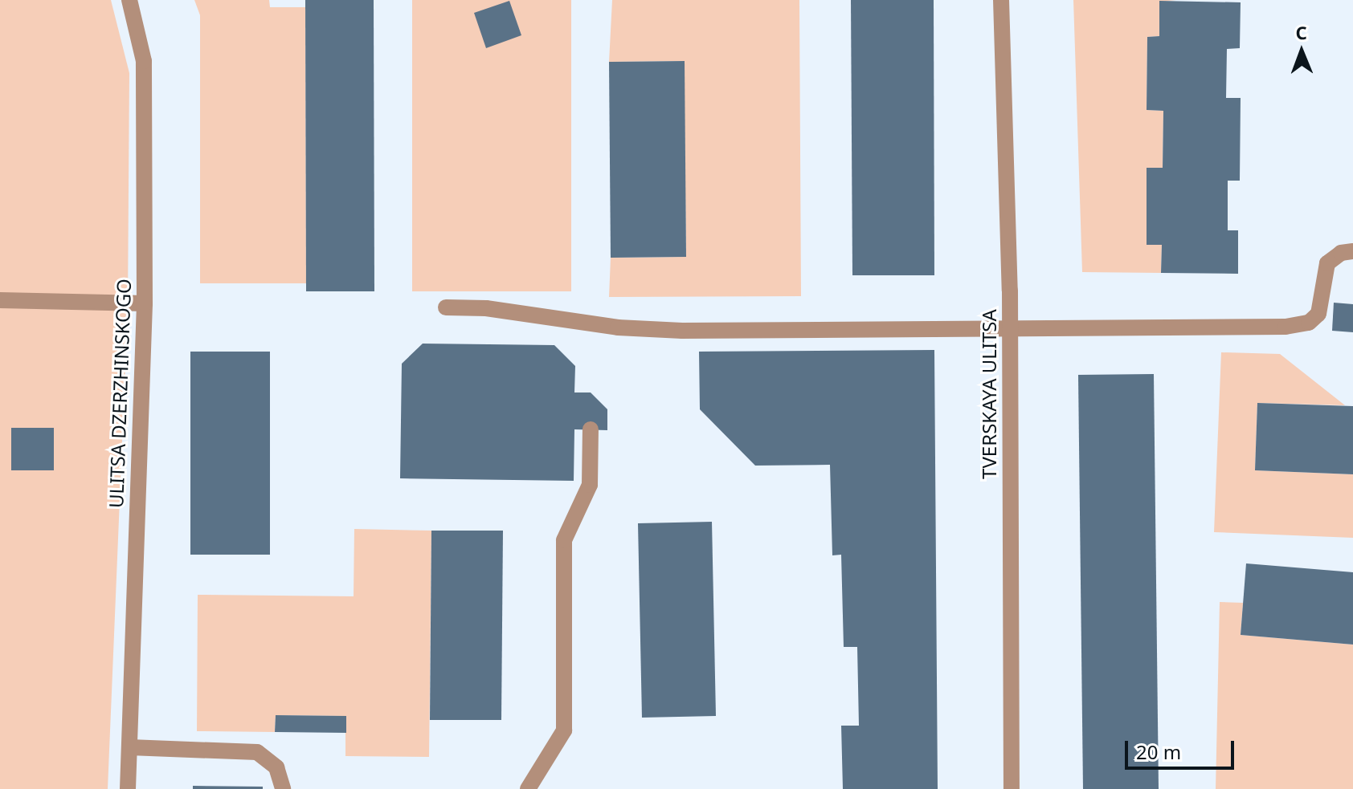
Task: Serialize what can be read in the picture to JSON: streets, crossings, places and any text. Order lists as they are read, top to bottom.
{
  "streets": {
    "street": ["ULITSA DZERZHINSKOGO", "TVERSKAYA ULITSA"]
  },
  "scale_bar": "20 m",
  "north": "top"
}
